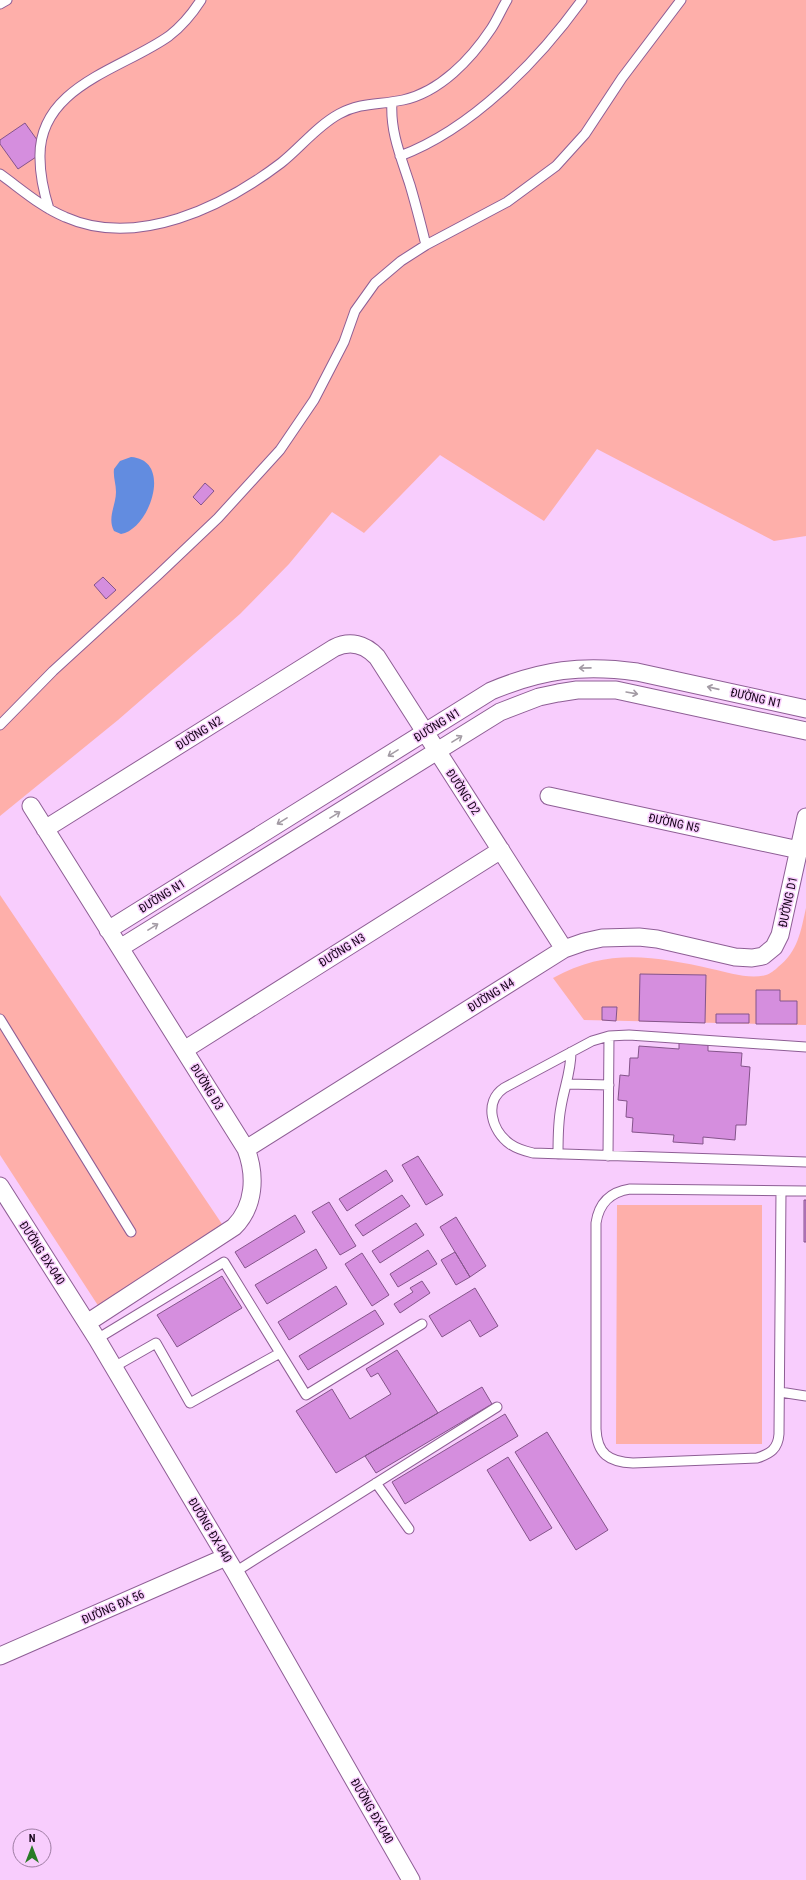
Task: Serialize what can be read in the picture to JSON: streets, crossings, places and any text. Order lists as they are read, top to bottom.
{
  "streets": {
    "street": [
      "ĐƯỜNG N1",
      "ĐƯỜNG N2",
      "ĐƯỜNG D2",
      "ĐƯỜNG N5",
      "ĐƯỜNG D1",
      "ĐƯỜNG N3",
      "ĐƯỜNG N4",
      "ĐƯỜNG D3",
      "ĐƯỜNG ĐX-040",
      "ĐƯỜNG ĐX 56"
    ]
  },
  "crossings": [
    ["ĐƯỜNG N1", "ĐƯỜNG D2"],
    ["ĐƯỜNG N1", "ĐƯỜNG D3"],
    ["ĐƯỜNG N2", "ĐƯỜNG D2"],
    ["ĐƯỜNG N2", "ĐƯỜNG D3"],
    ["ĐƯỜNG D2", "ĐƯỜNG N3"],
    ["ĐƯỜNG D2", "ĐƯỜNG N4"],
    ["ĐƯỜNG N5", "ĐƯỜNG D1"],
    ["ĐƯỜNG D1", "ĐƯỜNG N4"],
    ["ĐƯỜNG N3", "ĐƯỜNG D3"],
    ["ĐƯỜNG N4", "ĐƯỜNG D3"],
    ["ĐƯỜNG D3", "ĐƯỜNG ĐX-040"],
    ["ĐƯỜNG ĐX-040", "ĐƯỜNG ĐX 56"]
  ],
  "north": "top"
}
